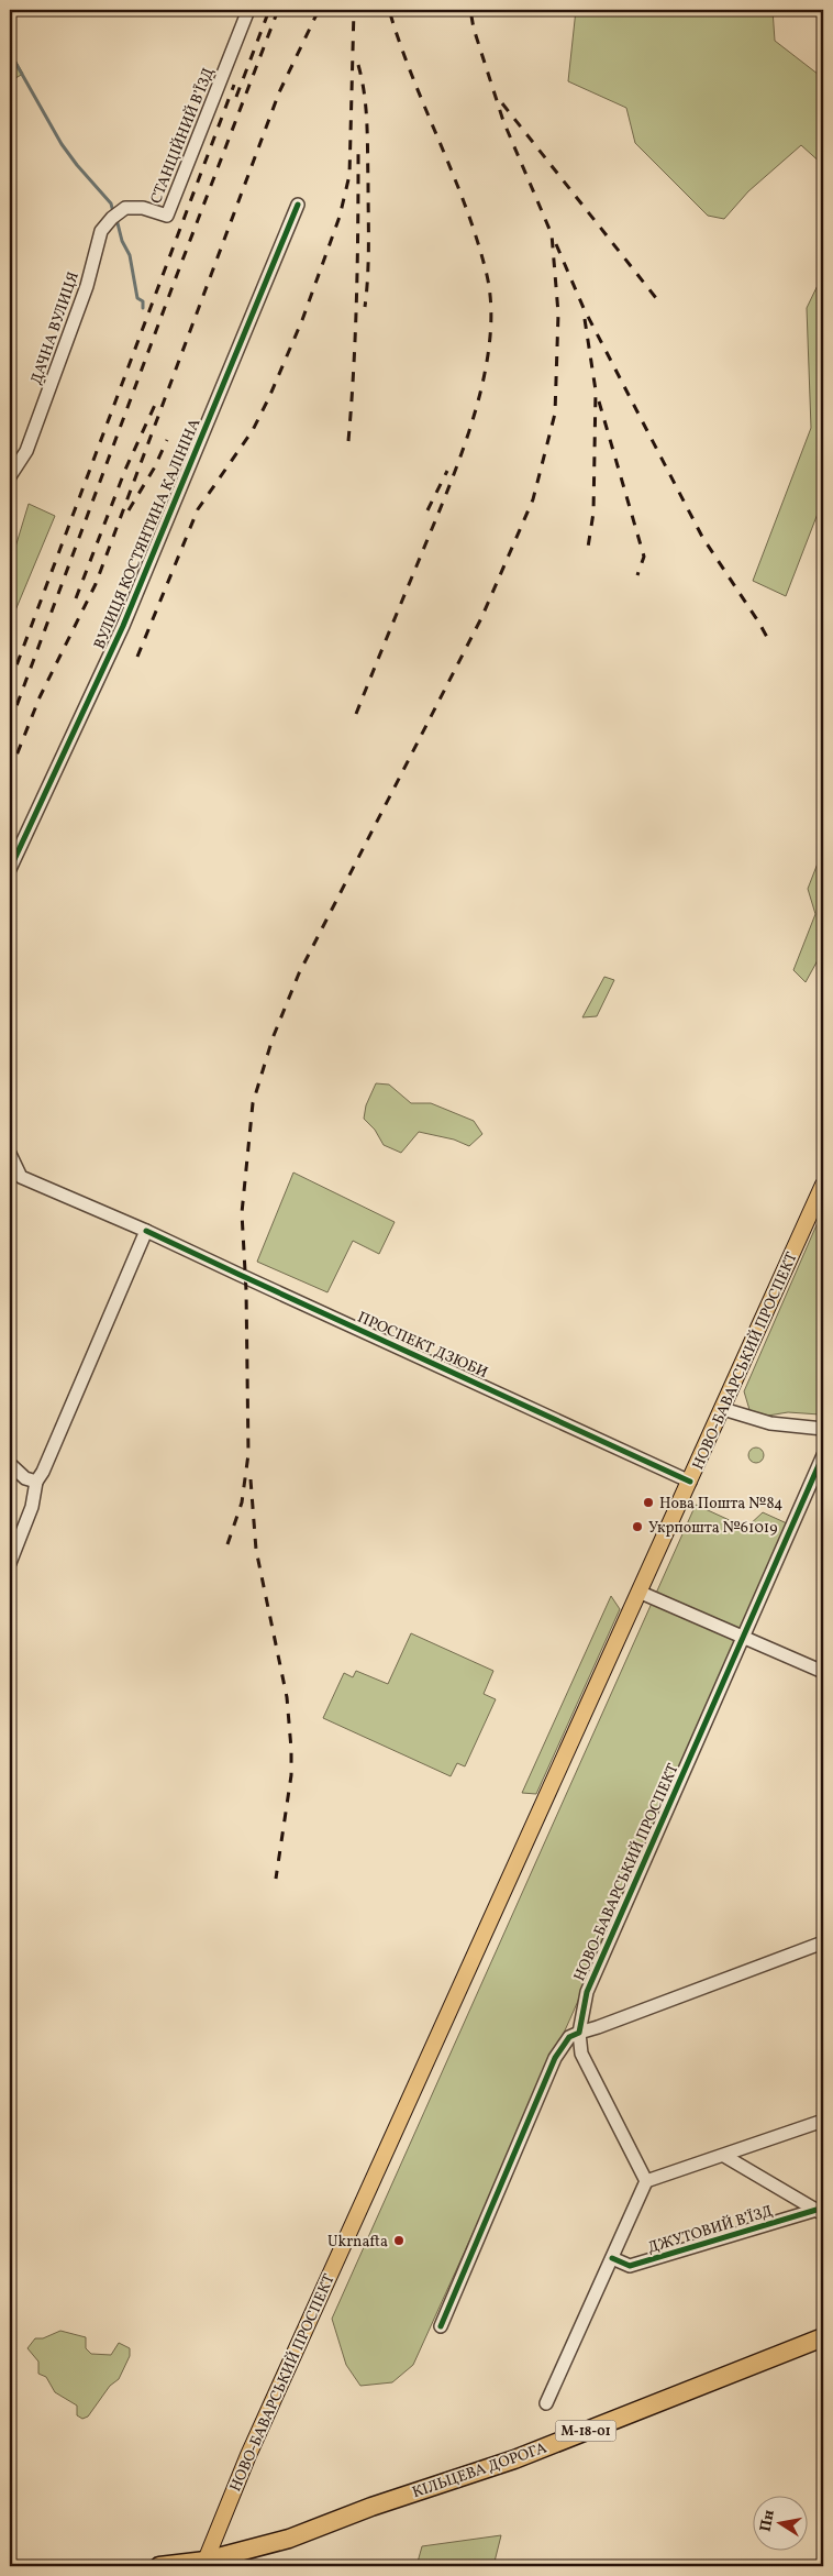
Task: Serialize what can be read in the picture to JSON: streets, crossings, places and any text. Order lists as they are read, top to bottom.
{
  "streets": {
    "highway": ["М-18-01", "КІЛЬЦЕВА ДОРОГА"],
    "main road": ["НОВО-БАВАРСЬКИЙ ПРОСПЕКТ"],
    "street": [
      "СТАНЦІЙНИЙ В’ЇЗД",
      "ДАЧНА ВУЛИЦЯ",
      "ВУЛИЦЯ КОСТЯНТИНА КАЛІНІНА",
      "ПРОСПЕКТ ДЗЮБИ",
      "ДЖУТОВИЙ В’ЇЗД"
    ]
  },
  "crossings": [
    ["СТАНЦІЙНИЙ В’ЇЗД", "ДАЧНА ВУЛИЦЯ"],
    ["ПРОСПЕКТ ДЗЮБИ", "НОВО-БАВАРСЬКИЙ ПРОСПЕКТ"],
    ["НОВО-БАВАРСЬКИЙ ПРОСПЕКТ", "КІЛЬЦЕВА ДОРОГА"]
  ],
  "places": ["Нова Пошта №84", "Укрпошта №61019", "Ukrnafta"],
  "north": "left"
}
